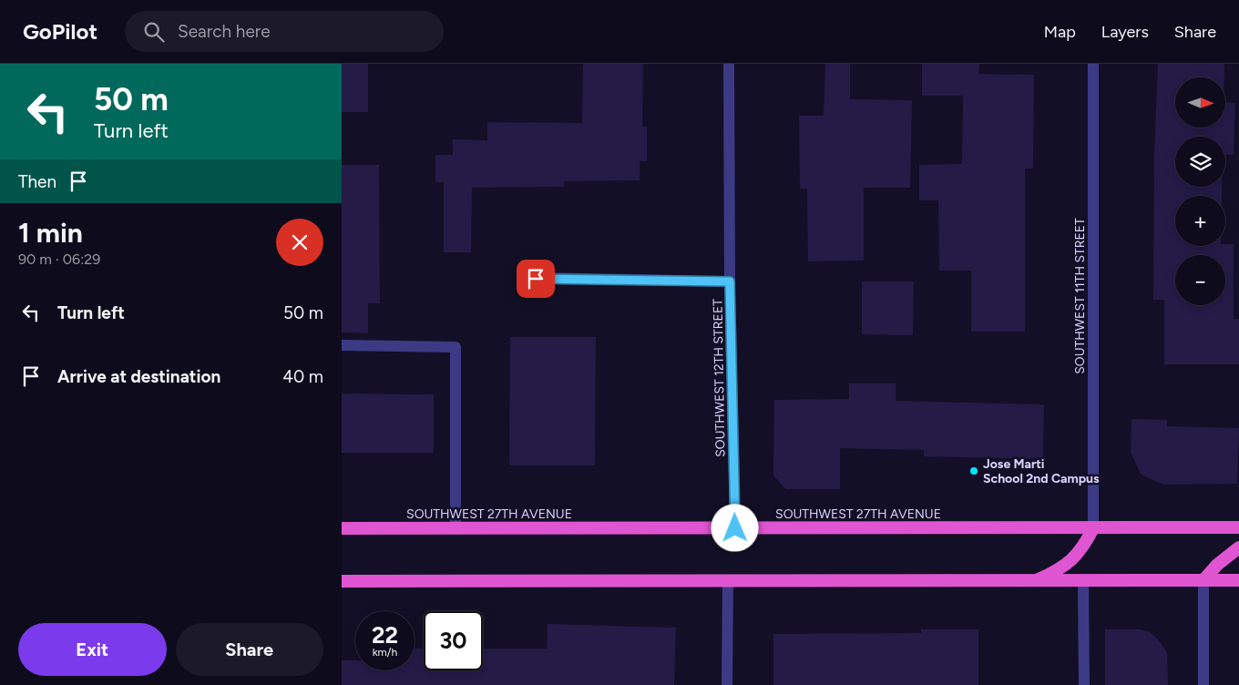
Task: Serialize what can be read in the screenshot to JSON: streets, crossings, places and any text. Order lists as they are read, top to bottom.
{
  "streets": {
    "highway": ["SOUTHWEST 27TH AVENUE"],
    "street": ["SOUTHWEST 11TH STREET", "SOUTHWEST 12TH STREET"]
  },
  "crossings": [
    ["SOUTHWEST 11TH STREET", "SOUTHWEST 27TH AVENUE"],
    ["SOUTHWEST 12TH STREET", "SOUTHWEST 27TH AVENUE"]
  ],
  "places": ["Jose Marti School 2nd Campus"],
  "north": "right",
  "page": {
    "header": "GoPilot",
    "search": "Search here",
    "nav": ["Map", "Layers", "Share"],
    "turn": ["50 m", "Turn left"],
    "map_buttons": ["+", "−"],
    "then": "Then",
    "heading": ["1 min", "90 m · 06:29"],
    "list": [
      {
        "name": "Turn left",
        "value": "50 m"
      },
      {
        "name": "Arrive at destination",
        "value": "40 m"
      }
    ],
    "speed": "22 km/h",
    "limit": "30",
    "buttons": ["Exit", "Share"]
  }
}
